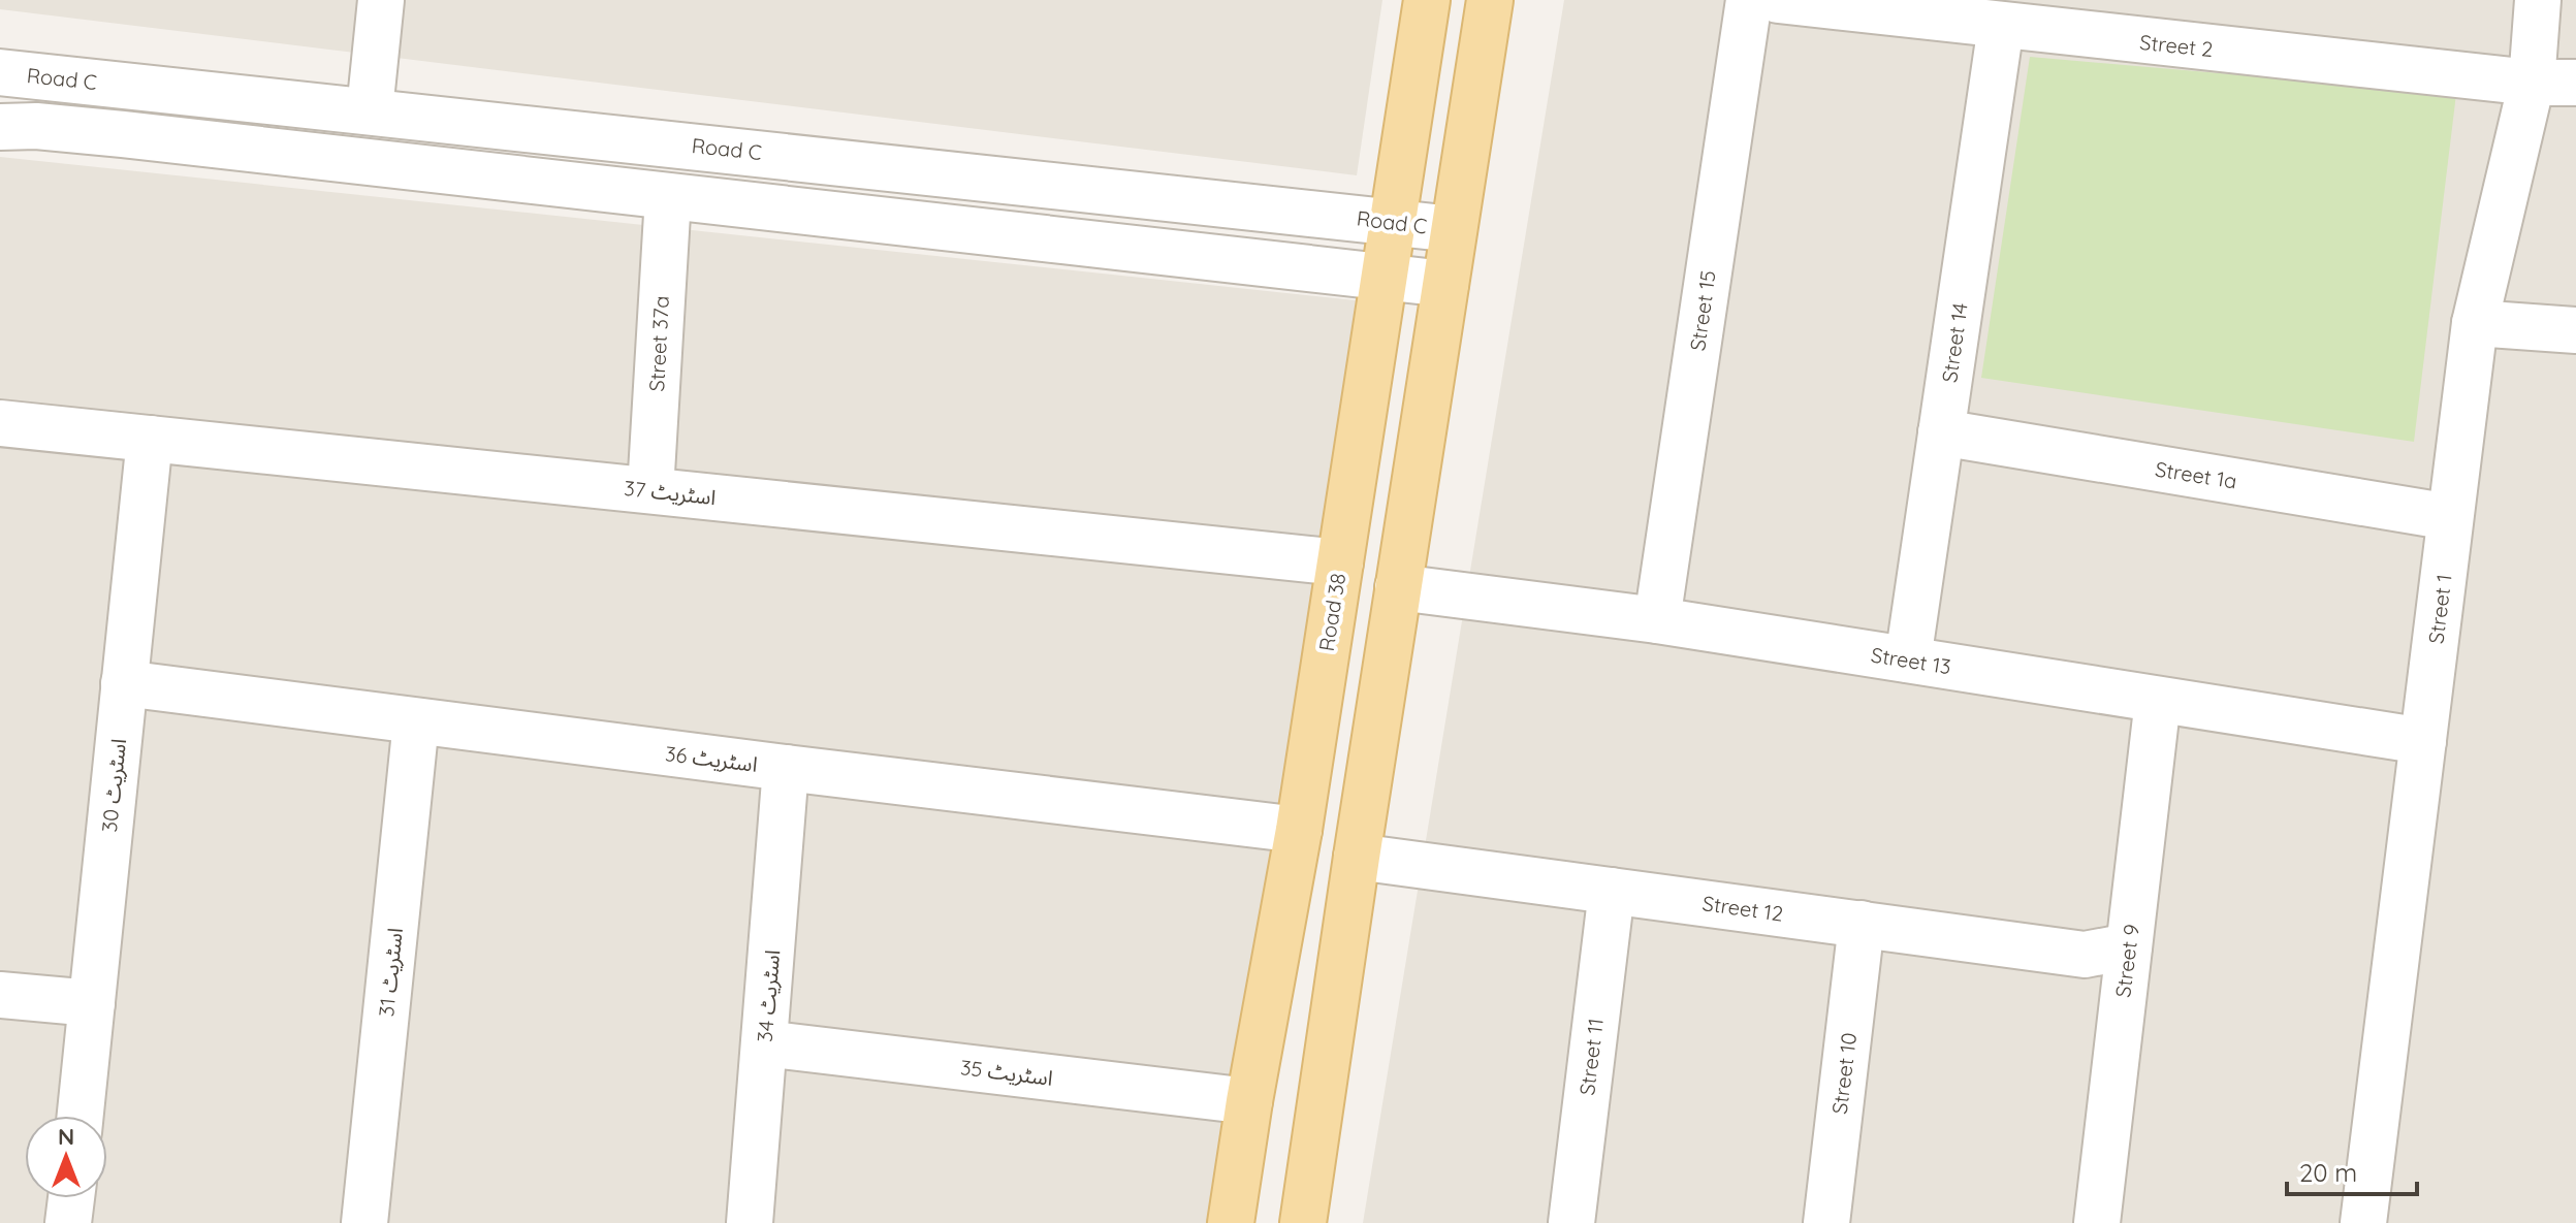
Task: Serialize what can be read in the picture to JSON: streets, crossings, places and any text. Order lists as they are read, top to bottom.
{
  "streets": {
    "main road": ["Road 38"],
    "street": [
      "Street 2",
      "Road C",
      "Street 15",
      "Street 14",
      "Street 37a",
      "Street 1a",
      "اسٹریٹ 37",
      "Street 1",
      "Street 13",
      "اسٹریٹ 36",
      "اسٹریٹ 30",
      "Street 12",
      "Street 9",
      "اسٹریٹ 31",
      "اسٹریٹ 34",
      "Street 11",
      "اسٹریٹ 35",
      "Street 10"
    ]
  },
  "crossings": [
    ["Street 2", "Street 14"],
    ["Street 2", "Street 1"],
    ["Road C", "Road 38"],
    ["Street 15", "Street 13"],
    ["Street 14", "Street 1a"],
    ["Street 14", "Street 13"],
    ["Street 37a", "اسٹریٹ 37"],
    ["Street 1a", "Street 1"],
    ["اسٹریٹ 37", "Road 38"],
    ["اسٹریٹ 37", "اسٹریٹ 30"],
    ["Street 1", "Street 13"],
    ["Road 38", "اسٹریٹ 36"],
    ["Road 38", "اسٹریٹ 35"],
    ["Street 13", "Street 9"],
    ["اسٹریٹ 36", "اسٹریٹ 30"],
    ["اسٹریٹ 36", "اسٹریٹ 31"],
    ["اسٹریٹ 36", "اسٹریٹ 34"],
    ["Street 12", "Street 9"],
    ["Street 12", "Street 11"],
    ["Street 12", "Street 10"],
    ["اسٹریٹ 34", "اسٹریٹ 35"]
  ],
  "scale_bar": "20 m",
  "north": "top"
}
